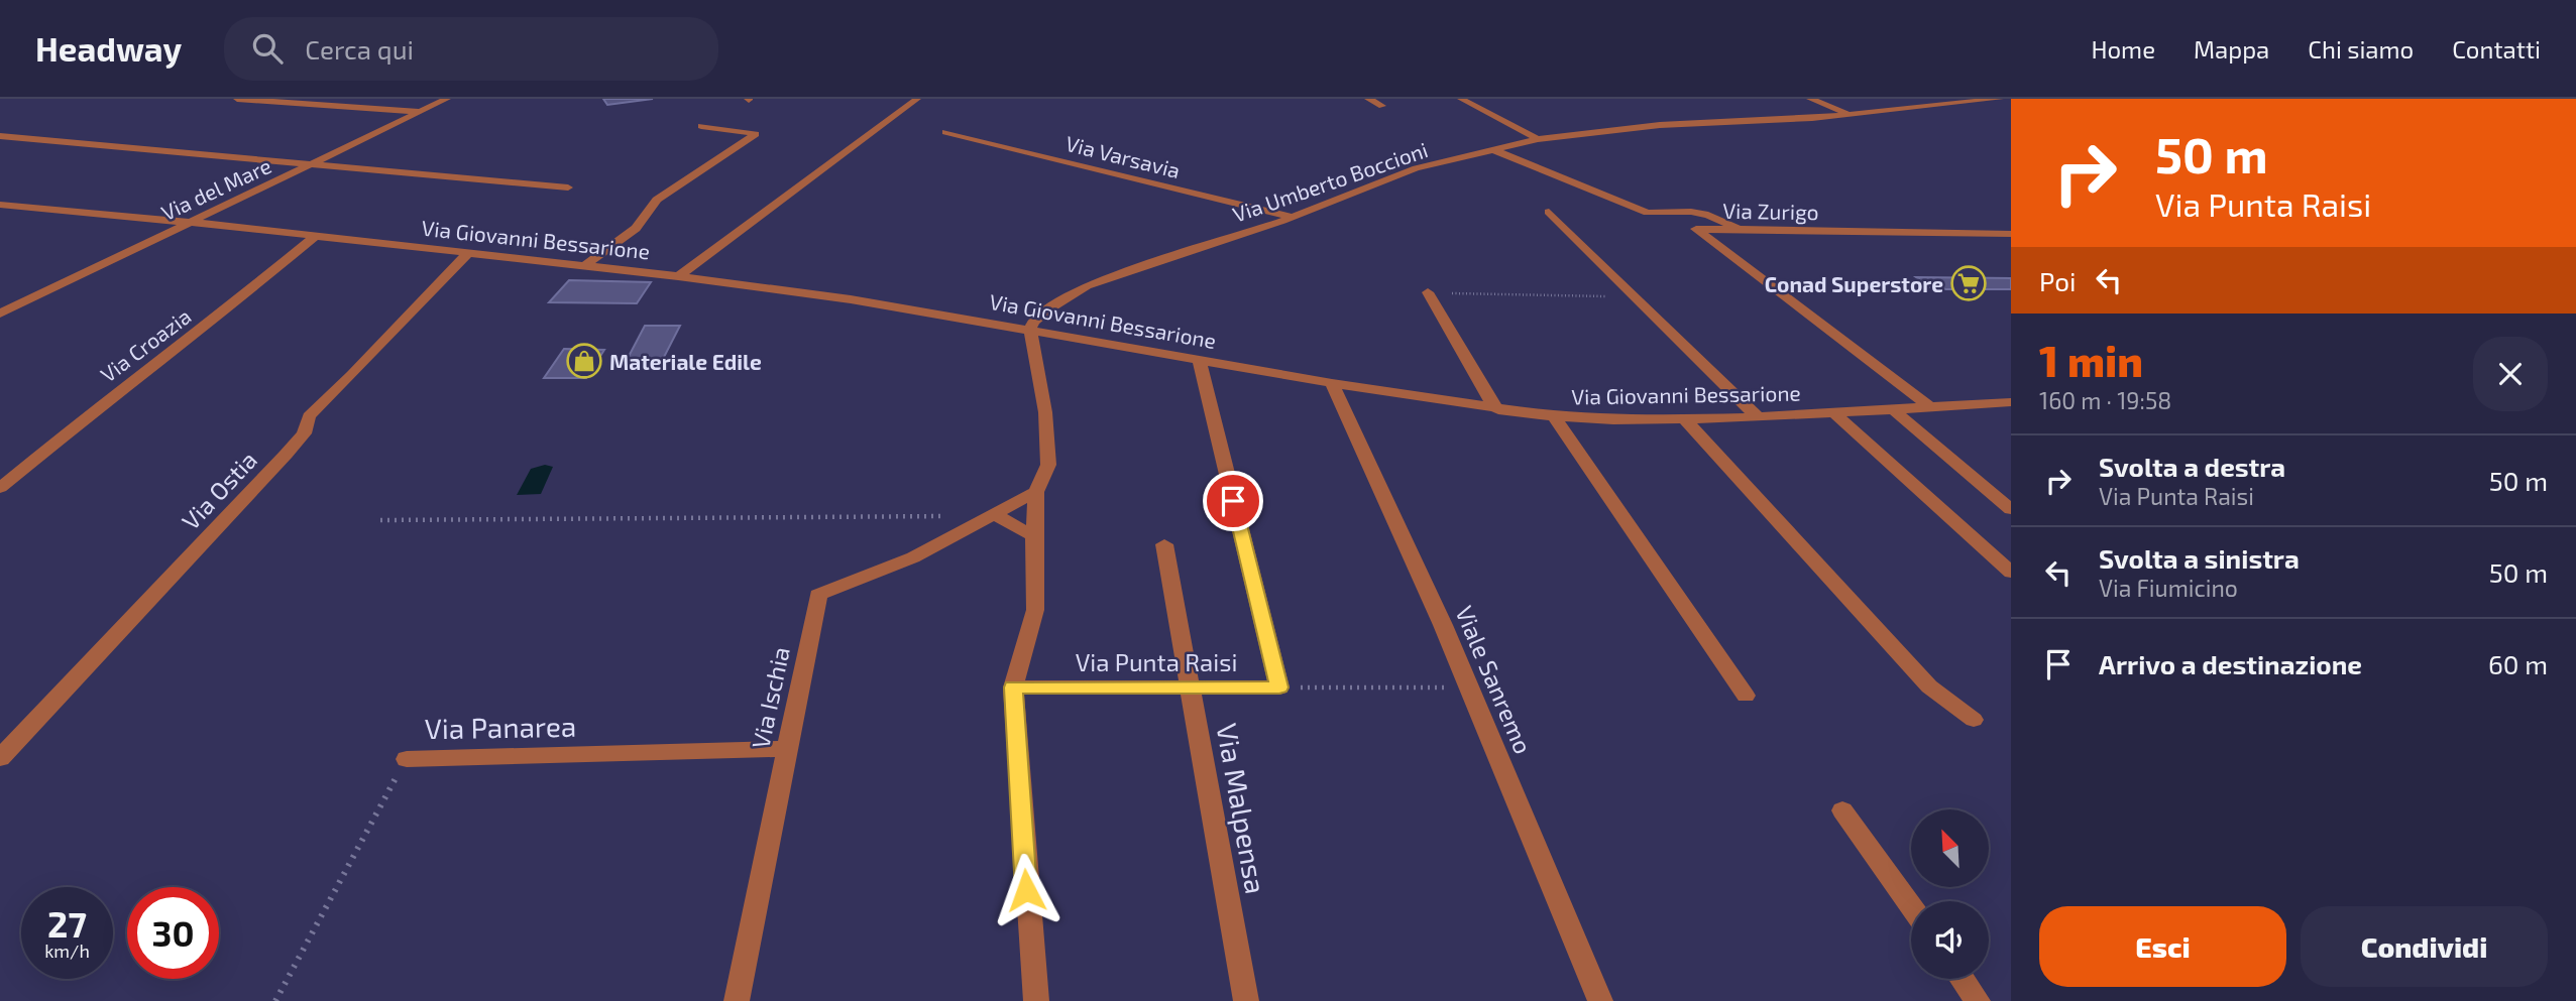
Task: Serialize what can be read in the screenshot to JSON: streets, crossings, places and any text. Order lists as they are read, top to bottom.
{
  "streets": {
    "street": [
      "Via Varsavia",
      "Via Umberto Boccioni",
      "Via del Mare",
      "Via Zurigo",
      "Via Giovanni Bessarione",
      "Via Croazia",
      "Via Ostia",
      "Via Punta Raisi",
      "Viale Sanremo",
      "Via Ischia",
      "Via Panarea",
      "Via Malpensa"
    ]
  },
  "crossings": [
    ["Via Varsavia", "Via Umberto Boccioni"],
    ["Via Umberto Boccioni", "Via Giovanni Bessarione"],
    ["Via del Mare", "Via Giovanni Bessarione"],
    ["Via Zurigo", "Via Giovanni Bessarione"],
    ["Via Giovanni Bessarione", "Via Croazia"],
    ["Via Giovanni Bessarione", "Via Ostia"],
    ["Via Giovanni Bessarione", "Viale Sanremo"],
    ["Via Punta Raisi", "Via Malpensa"],
    ["Via Ischia", "Via Panarea"]
  ],
  "places": {
    "supermarket": ["Conad Superstore"],
    "shop": ["Materiale Edile"]
  },
  "north": "top left",
  "page": {
    "header": "Headway",
    "search": "Cerca qui",
    "nav": [
      "Home",
      "Mappa",
      "Chi siamo",
      "Contatti"
    ],
    "turn": ["50 m", "Via Punta Raisi"],
    "then": "Poi",
    "heading": ["1 min", "160 m · 19:58"],
    "list": [
      {
        "name": "Svolta a destra",
        "note": "Via Punta Raisi",
        "value": "50 m"
      },
      {
        "name": "Svolta a sinistra",
        "note": "Via Fiumicino",
        "value": "50 m"
      },
      {
        "name": "Arrivo a destinazione",
        "value": "60 m"
      }
    ],
    "speed": "27 km/h",
    "limit": "30",
    "buttons": ["Esci", "Condividi"]
  }
}
